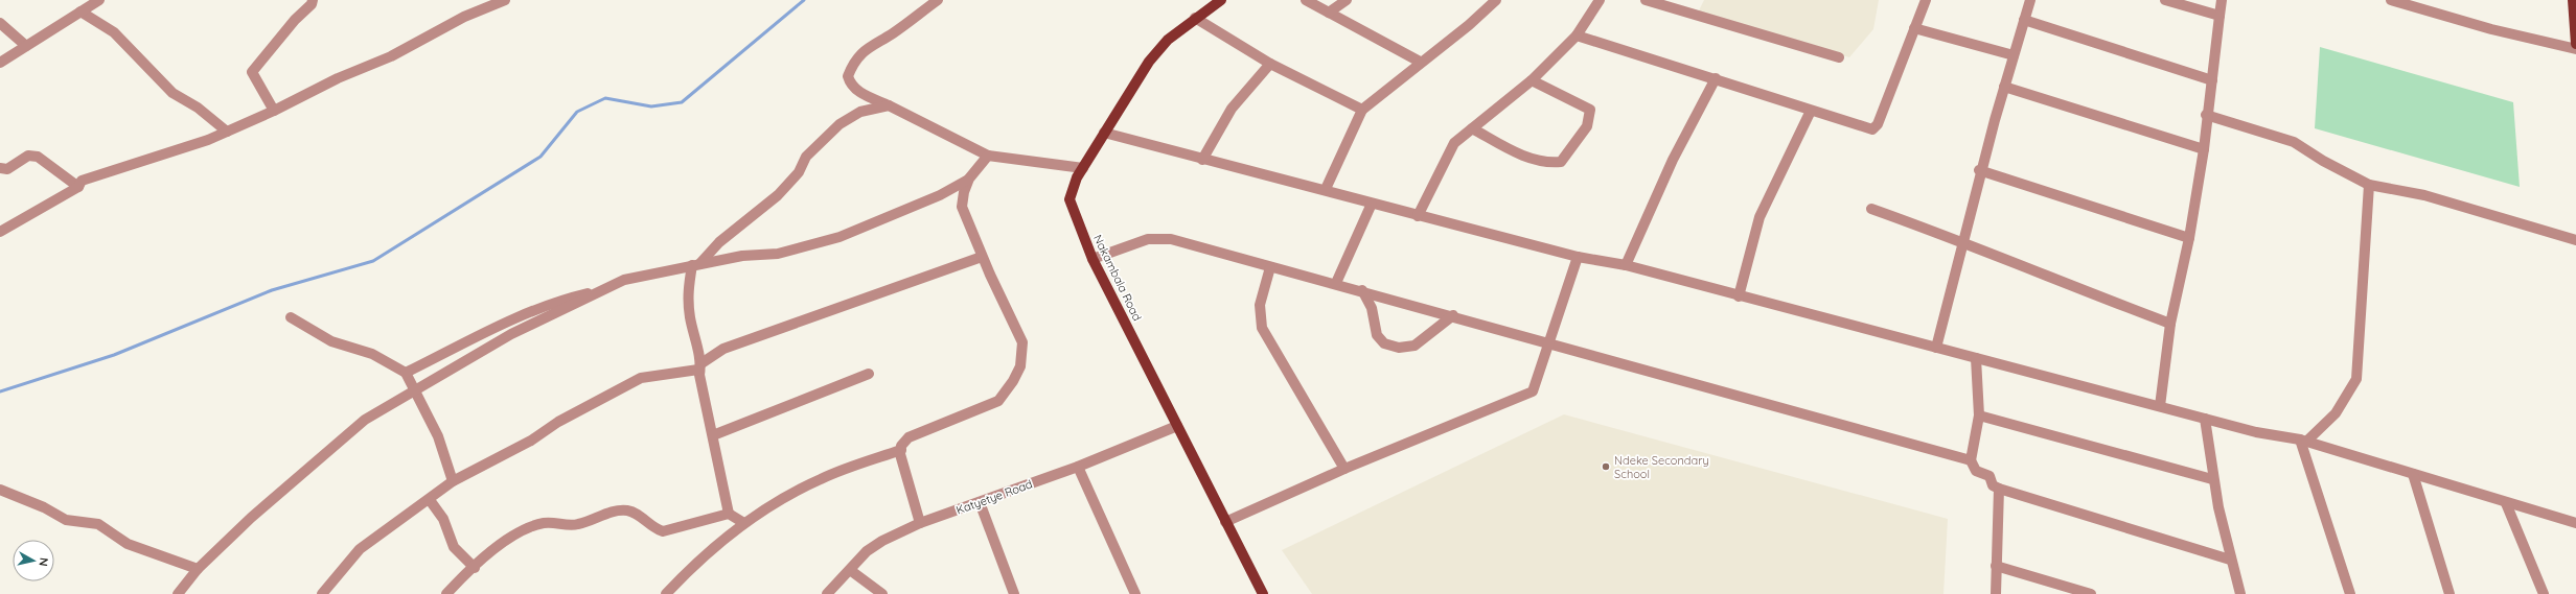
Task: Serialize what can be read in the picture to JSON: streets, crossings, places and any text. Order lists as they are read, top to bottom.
{
  "streets": {
    "main road": ["Nakambala Road"],
    "street": ["Katyetye Road"]
  },
  "crossings": [
    ["Nakambala Road", "Katyetye Road"]
  ],
  "places": ["Ndeke Secondary School"],
  "north": "right"
}
